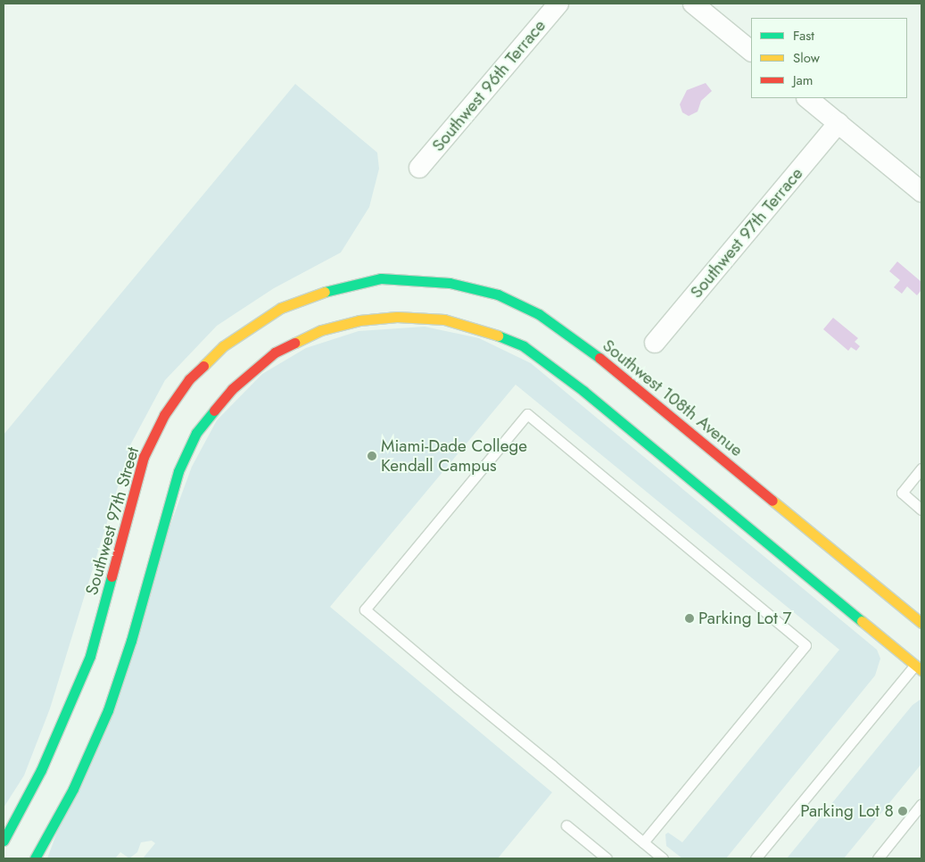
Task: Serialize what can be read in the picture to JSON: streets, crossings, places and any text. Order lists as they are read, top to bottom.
{
  "streets": {
    "street": [
      "Southwest 96th Terrace",
      "Southwest 97th Terrace",
      "Southwest 108th Avenue",
      "Southwest 97th Street"
    ]
  },
  "crossings": [
    ["Southwest 108th Avenue", "Southwest 97th Street"]
  ],
  "places": ["Miami-Dade College Kendall Campus", "Parking Lot 7", "Parking Lot 8"],
  "legend": ["Fast", "Slow", "Jam"]
}
